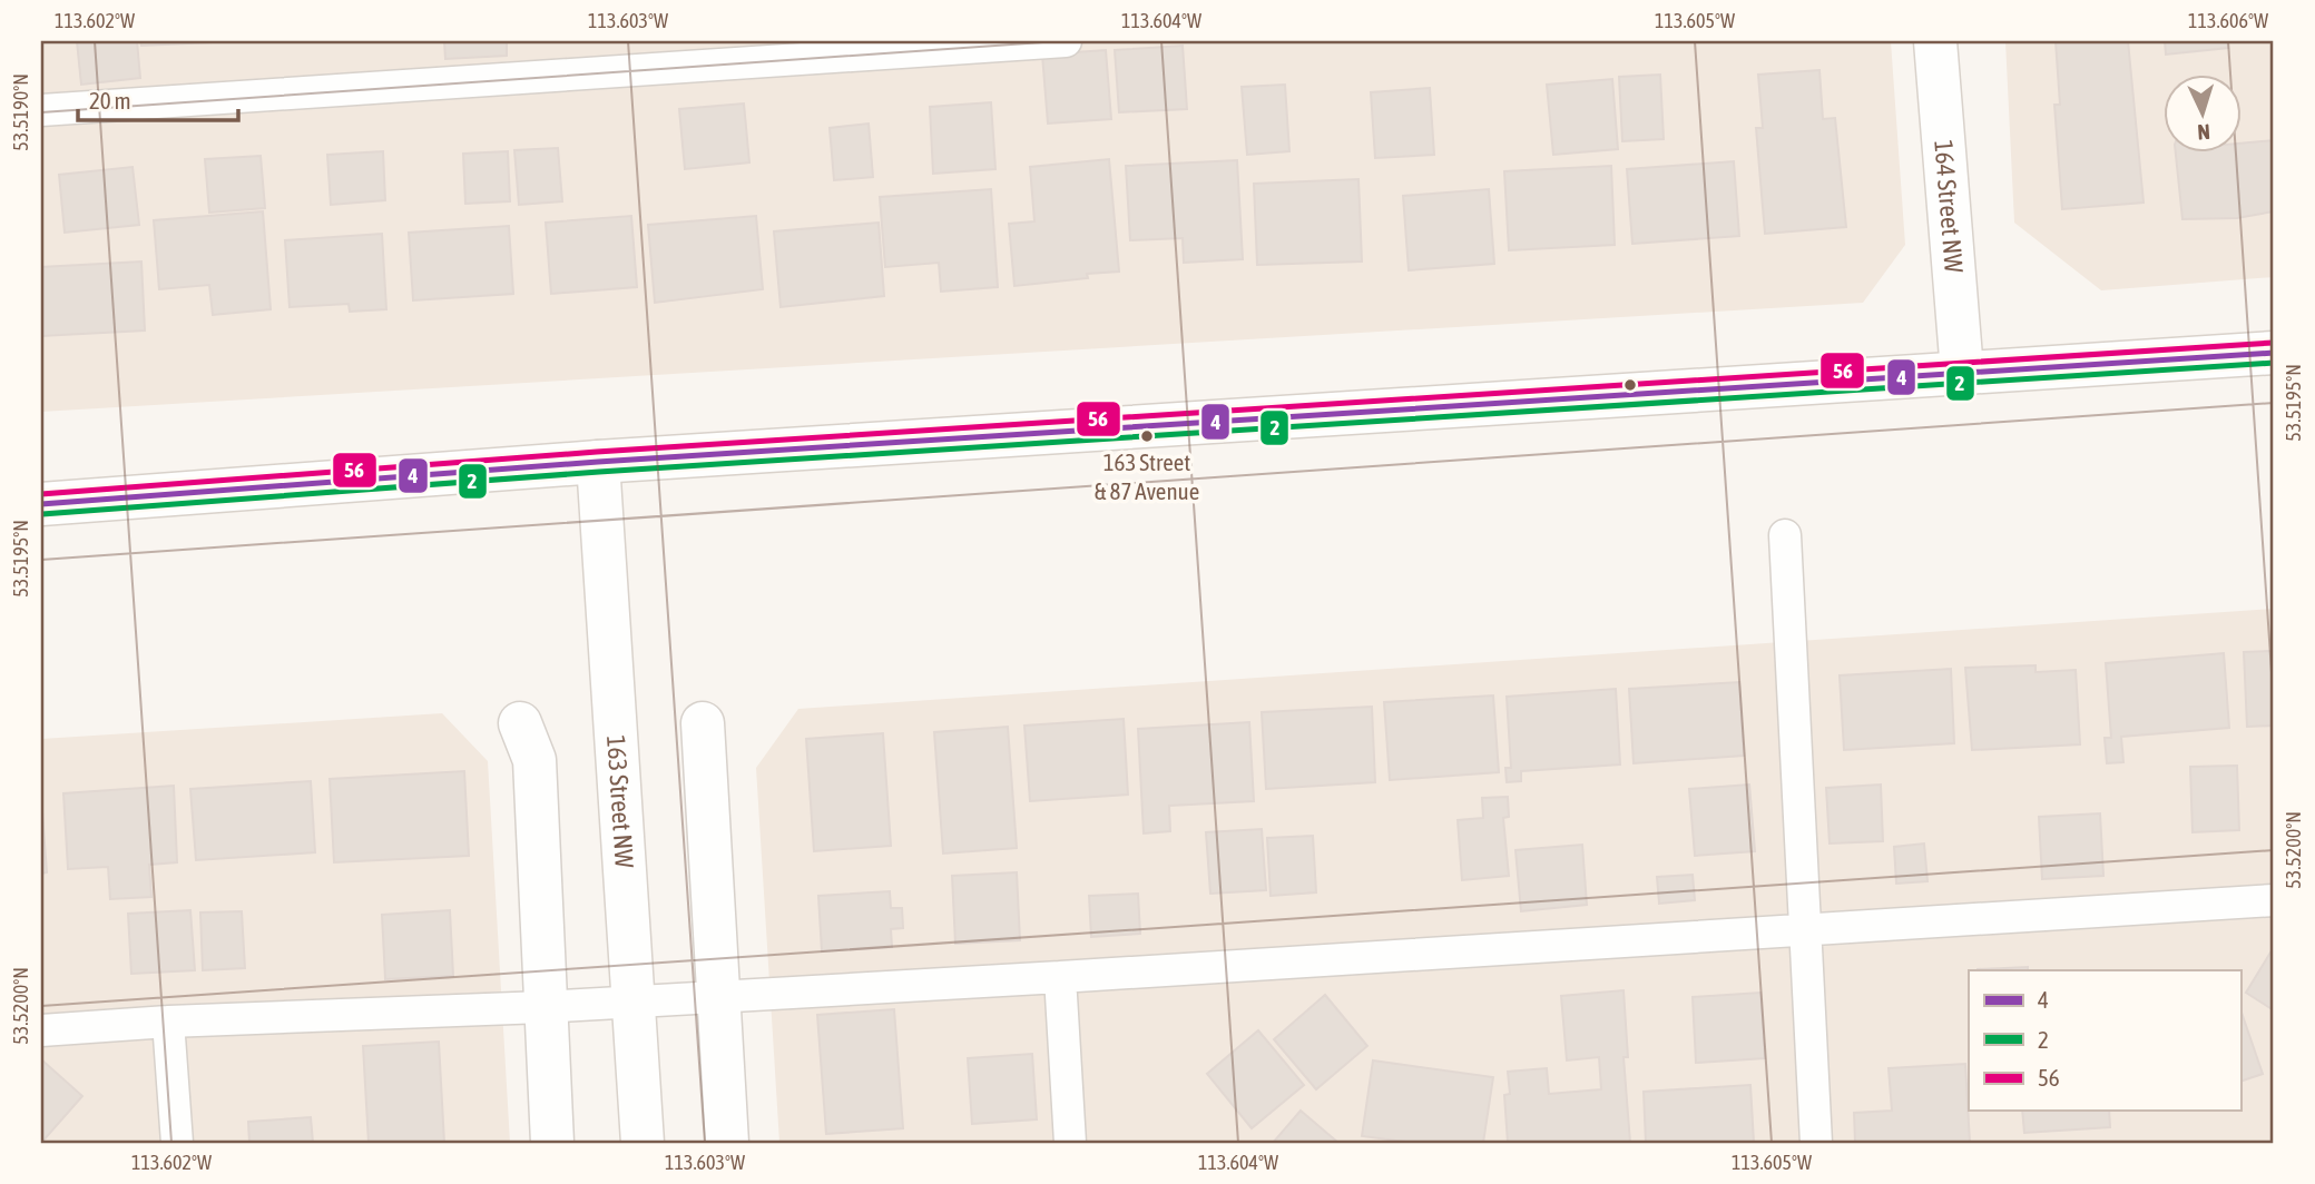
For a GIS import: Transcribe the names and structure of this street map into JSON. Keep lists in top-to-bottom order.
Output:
{
  "streets": {
    "main road": ["164 Street NW", "163 Street NW"]
  },
  "places": ["163 Street & 87 Avenue"],
  "lines": ["transit line 56", "transit line 4", "transit line 2"],
  "legend": ["4", "2", "56"],
  "scale_bar": "20 m",
  "north": "bottom",
  "coordinates": [
    "113.602°W",
    "113.603°W",
    "113.604°W",
    "113.605°W",
    "113.606°W",
    "53.5190°N",
    "53.5195°N",
    "53.5200°N"
  ]
}
